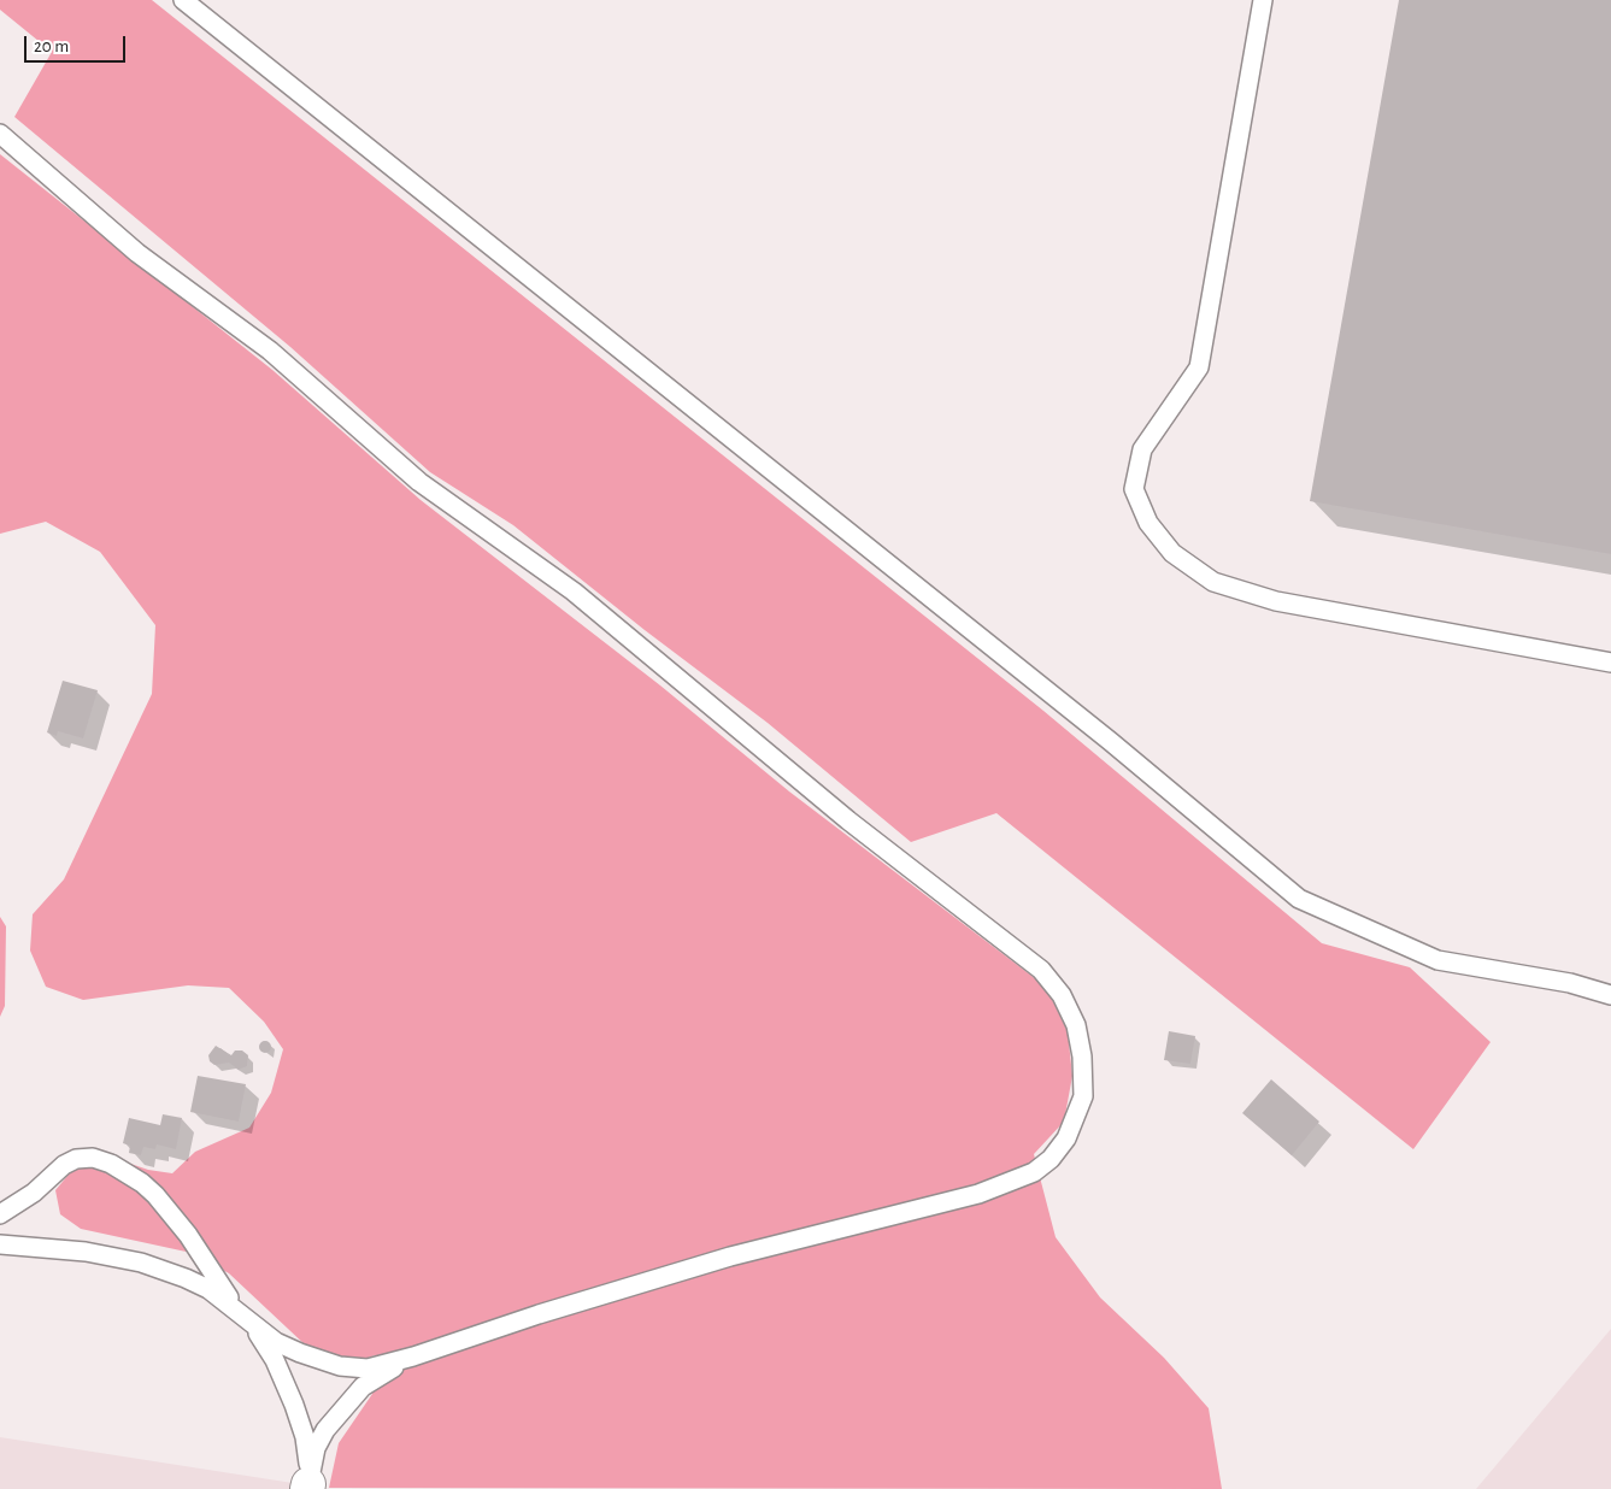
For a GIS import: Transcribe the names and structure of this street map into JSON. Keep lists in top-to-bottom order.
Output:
{
  "scale_bar": "20 m"
}
